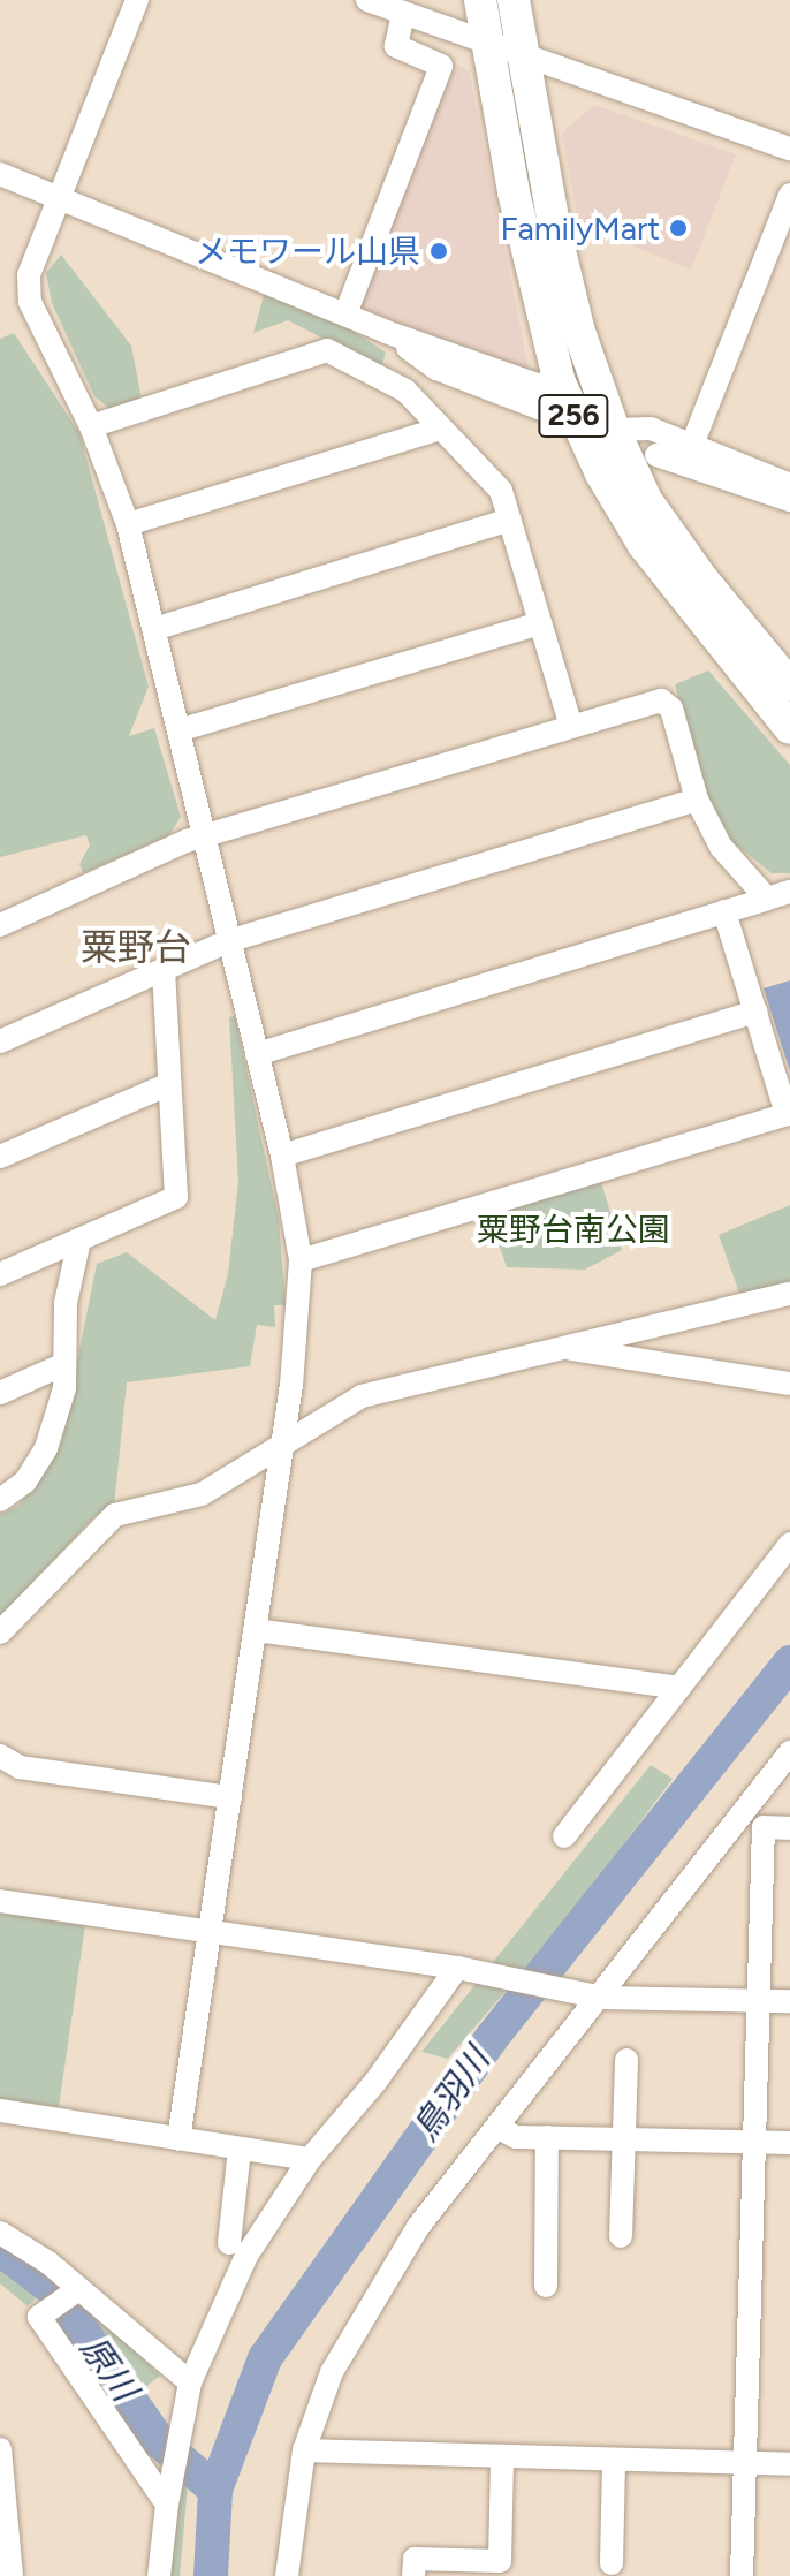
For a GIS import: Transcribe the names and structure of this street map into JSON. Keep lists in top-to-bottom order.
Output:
{
  "streets": {
    "highway": ["256"]
  },
  "districts": ["粟野台"],
  "water": ["鳥羽川", "原川"],
  "parks": ["粟野台南公園"],
  "places": ["FamilyMart", "メモワール山県"]
}
